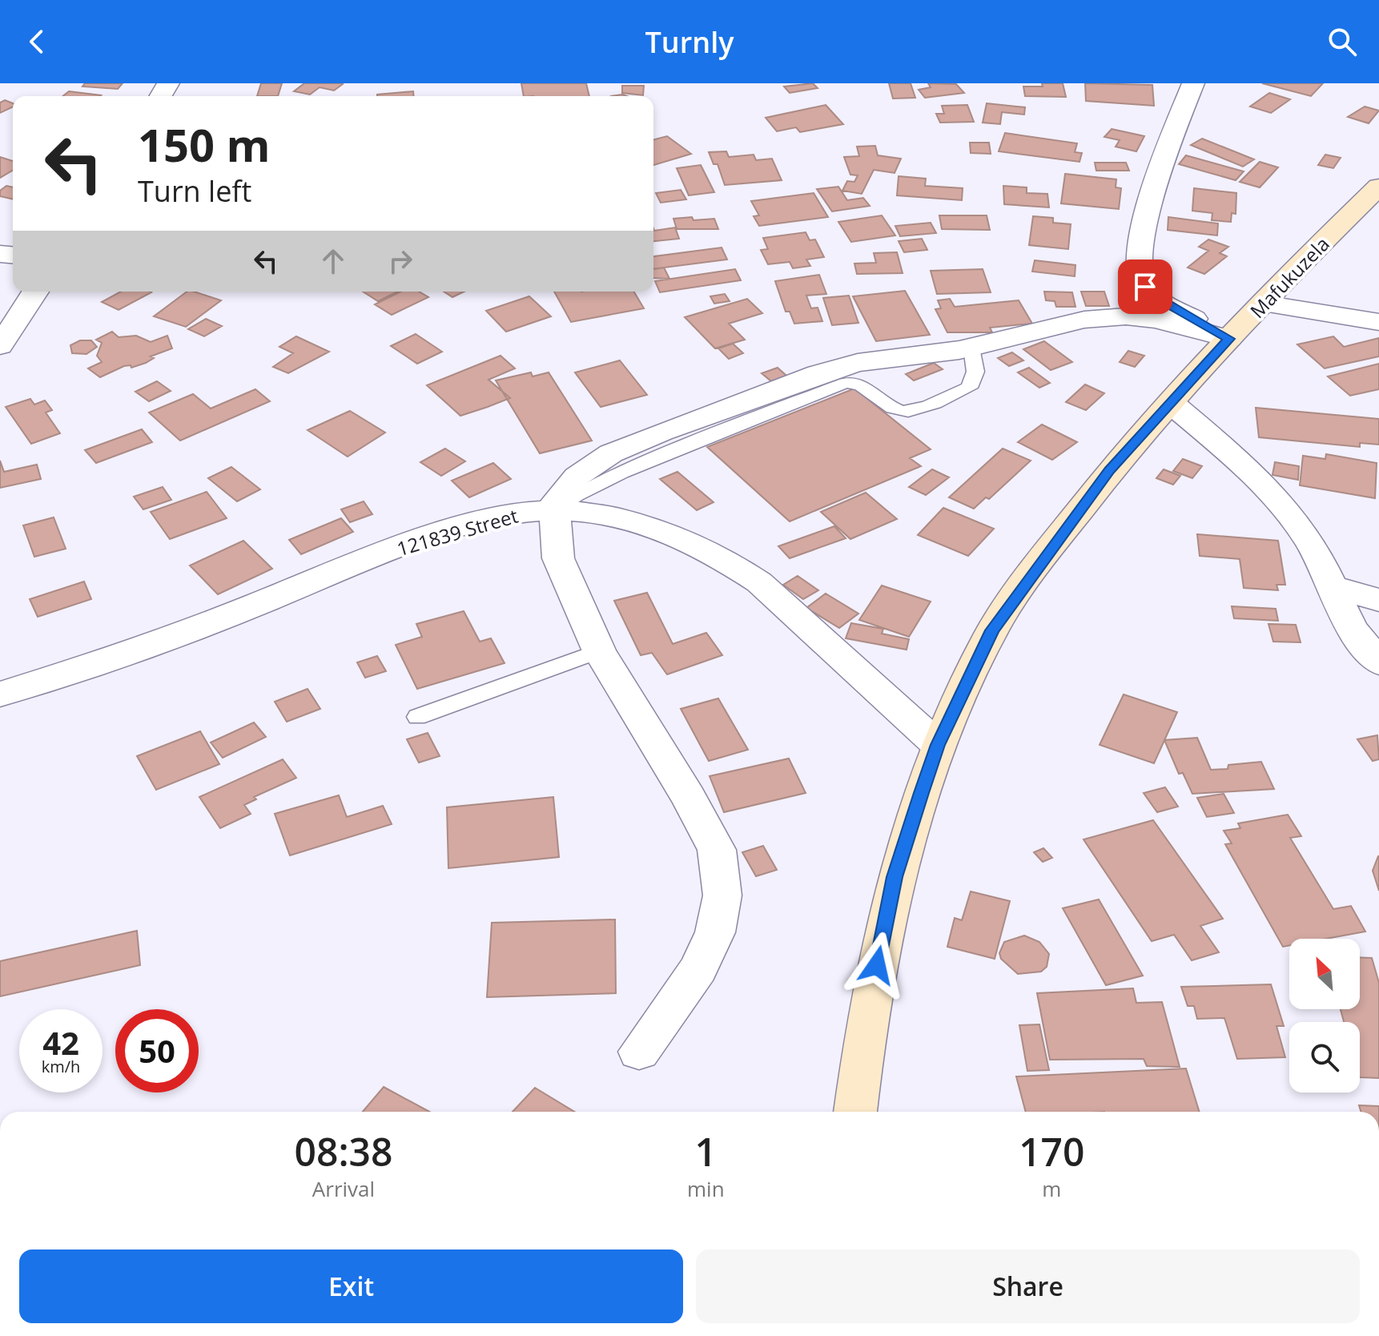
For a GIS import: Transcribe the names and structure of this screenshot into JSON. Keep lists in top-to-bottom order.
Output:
{
  "streets": {
    "main road": ["Mafukuzela"],
    "street": ["121839 Street"]
  },
  "crossings": [
    ["Mafukuzela", "121839 Street"]
  ],
  "north": "top left",
  "page": {
    "header": "Turnly",
    "turn": ["150 m", "Turn left"],
    "speed": "42 km/h",
    "limit": "50",
    "eta": [
      "08:38",
      "Arrival",
      "1",
      "min",
      "170",
      "m"
    ],
    "buttons": ["Exit", "Share"]
  }
}
